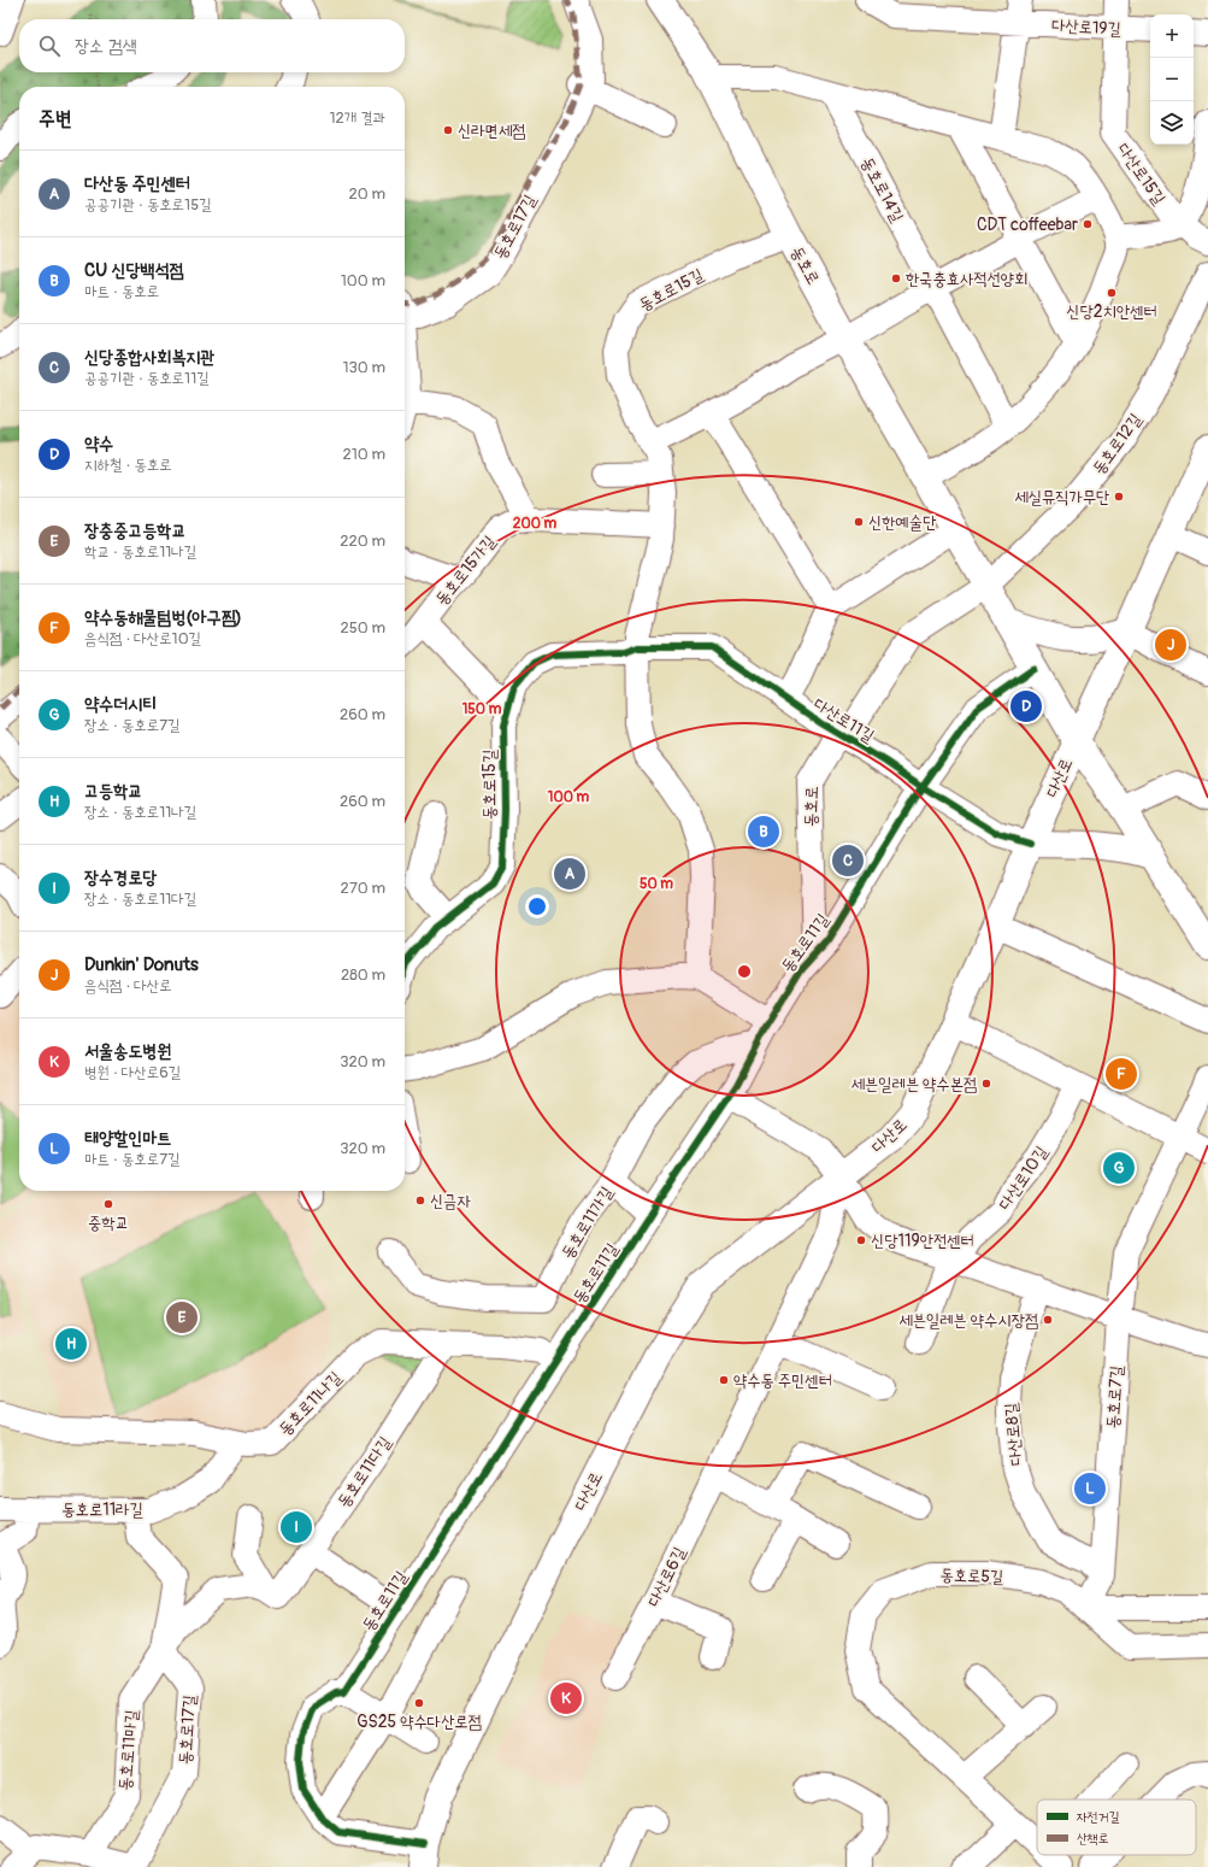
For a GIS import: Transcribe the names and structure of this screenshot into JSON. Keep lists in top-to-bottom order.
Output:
{
  "streets": {
    "main road": ["동호로", "다산로"],
    "street": [
      "다산로19길",
      "다산로15길",
      "동호로14길",
      "동호로17길",
      "동호로15길",
      "동호로12길",
      "동호로15가길",
      "다산로11길",
      "동호로11길",
      "다산로10길",
      "동호로11가길",
      "동호로7길",
      "동호로11나길",
      "다산로8길",
      "동호로11다길",
      "동호로11라길",
      "동호로5길",
      "다산로6길",
      "동호로11마길"
    ]
  },
  "crossings": [
    ["다산로19길", "다산로15길"],
    ["동호로17길", "동호로11마길"],
    ["동호로", "동호로15길"],
    ["동호로", "동호로12길"],
    ["동호로", "다산로11길"],
    ["동호로", "다산로"],
    ["동호로", "동호로11길"],
    ["동호로15길", "동호로15가길"],
    ["동호로15길", "다산로11길"],
    ["다산로11길", "다산로"],
    ["다산로11길", "동호로11길"],
    ["다산로", "다산로6길"],
    ["동호로11길", "동호로11가길"],
    ["동호로11길", "동호로11나길"],
    ["동호로11길", "동호로11다길"],
    ["동호로7길", "다산로8길"],
    ["동호로7길", "동호로5길"],
    ["동호로11나길", "동호로11다길"],
    ["동호로11나길", "동호로11라길"],
    ["동호로11다길", "동호로11마길"],
    ["동호로11라길", "동호로11마길"]
  ],
  "places": [
    "신라면세점",
    "CDT coffeebar",
    "한국충효사적선양회",
    "신당2치안센터",
    "세실뮤직가무단",
    "신한예술단",
    "세븐일레븐 약수본점",
    "신금자",
    "중학교",
    "신당119안전센터",
    "세븐일레븐 약수시장점",
    "약수동 주민센터",
    "GS25 약수다산로점"
  ],
  "legend": ["자전거길", "산책로"],
  "page": {
    "map_buttons": ["+", "−"],
    "search": "장소 검색",
    "heading": ["주변", "12개 결과"],
    "list": [
      {
        "mark": "A",
        "name": "다산동 주민센터",
        "note": "공공기관 · 동호로15길",
        "value": "20 m"
      },
      {
        "mark": "B",
        "name": "CU 신당백석점",
        "note": "마트 · 동호로",
        "value": "100 m"
      },
      {
        "mark": "C",
        "name": "신당종합사회복지관",
        "note": "공공기관 · 동호로11길",
        "value": "130 m"
      },
      {
        "mark": "D",
        "name": "약수",
        "note": "지하철 · 동호로",
        "value": "210 m"
      },
      {
        "mark": "E",
        "name": "장충중고등학교",
        "note": "학교 · 동호로11나길",
        "value": "220 m"
      },
      {
        "mark": "F",
        "name": "약수동해물텀벙(아구찜)",
        "note": "음식점 · 다산로10길",
        "value": "250 m"
      },
      {
        "mark": "G",
        "name": "약수더시티",
        "note": "장소 · 동호로7길",
        "value": "260 m"
      },
      {
        "mark": "H",
        "name": "고등학교",
        "note": "장소 · 동호로11나길",
        "value": "260 m"
      },
      {
        "mark": "I",
        "name": "장수경로당",
        "note": "장소 · 동호로11다길",
        "value": "270 m"
      },
      {
        "mark": "J",
        "name": "Dunkin' Donuts",
        "note": "음식점 · 다산로",
        "value": "280 m"
      },
      {
        "mark": "K",
        "name": "서울송도병원",
        "note": "병원 · 다산로6길",
        "value": "320 m"
      },
      {
        "mark": "L",
        "name": "태양할인마트",
        "note": "마트 · 동호로7길",
        "value": "320 m"
      }
    ],
    "pins": [
      "J",
      "D",
      "B",
      "C",
      "A",
      "F",
      "G",
      "E",
      "H",
      "L",
      "I",
      "K"
    ]
  },
  "rings": [
    "200 m",
    "150 m",
    "100 m",
    "50 m"
  ]
}
